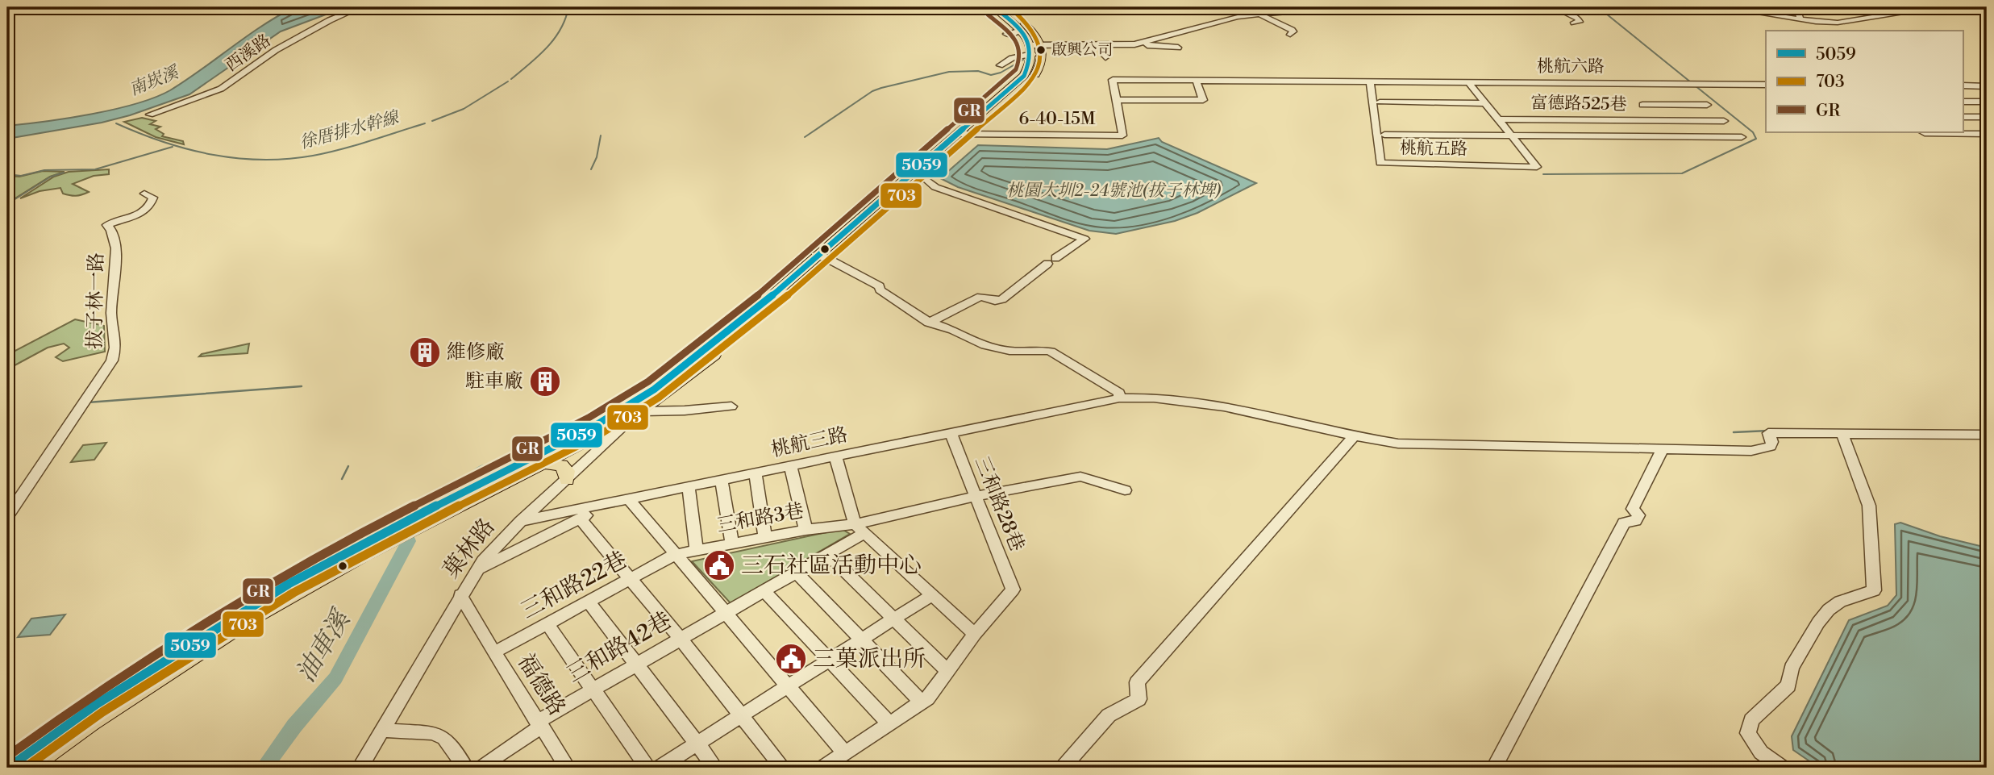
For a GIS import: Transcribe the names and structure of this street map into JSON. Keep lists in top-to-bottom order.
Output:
{
  "streets": {
    "street": [
      "西溪路",
      "桃航六路",
      "富德路525巷",
      "6-40-15M",
      "桃航五路",
      "拔子林一路",
      "桃航三路",
      "三和路28巷",
      "三和路3巷",
      "菓林路",
      "三和路22巷",
      "三和路42巷",
      "福德路"
    ]
  },
  "crossings": [
    ["桃航六路", "6-40-15M"],
    ["桃航三路", "三和路28巷"],
    ["桃航三路", "菓林路"],
    ["三和路3巷", "三和路22巷"],
    ["三和路3巷", "三和路42巷"],
    ["菓林路", "福德路"],
    ["三和路22巷", "福德路"],
    ["三和路42巷", "福德路"]
  ],
  "water": [
    "南崁溪",
    "徐厝排水幹線",
    "桃園大圳2-24號池(拔子林埤)",
    "油車溪"
  ],
  "places": {
    "other": ["啟興公司"],
    "building": ["維修廠", "駐車廠"],
    "public building": ["三石社區活動中心", "三菓派出所"]
  },
  "lines": ["transit line 5059", "transit line 703", "transit line GR"],
  "legend": ["5059", "703", "GR"]
}
